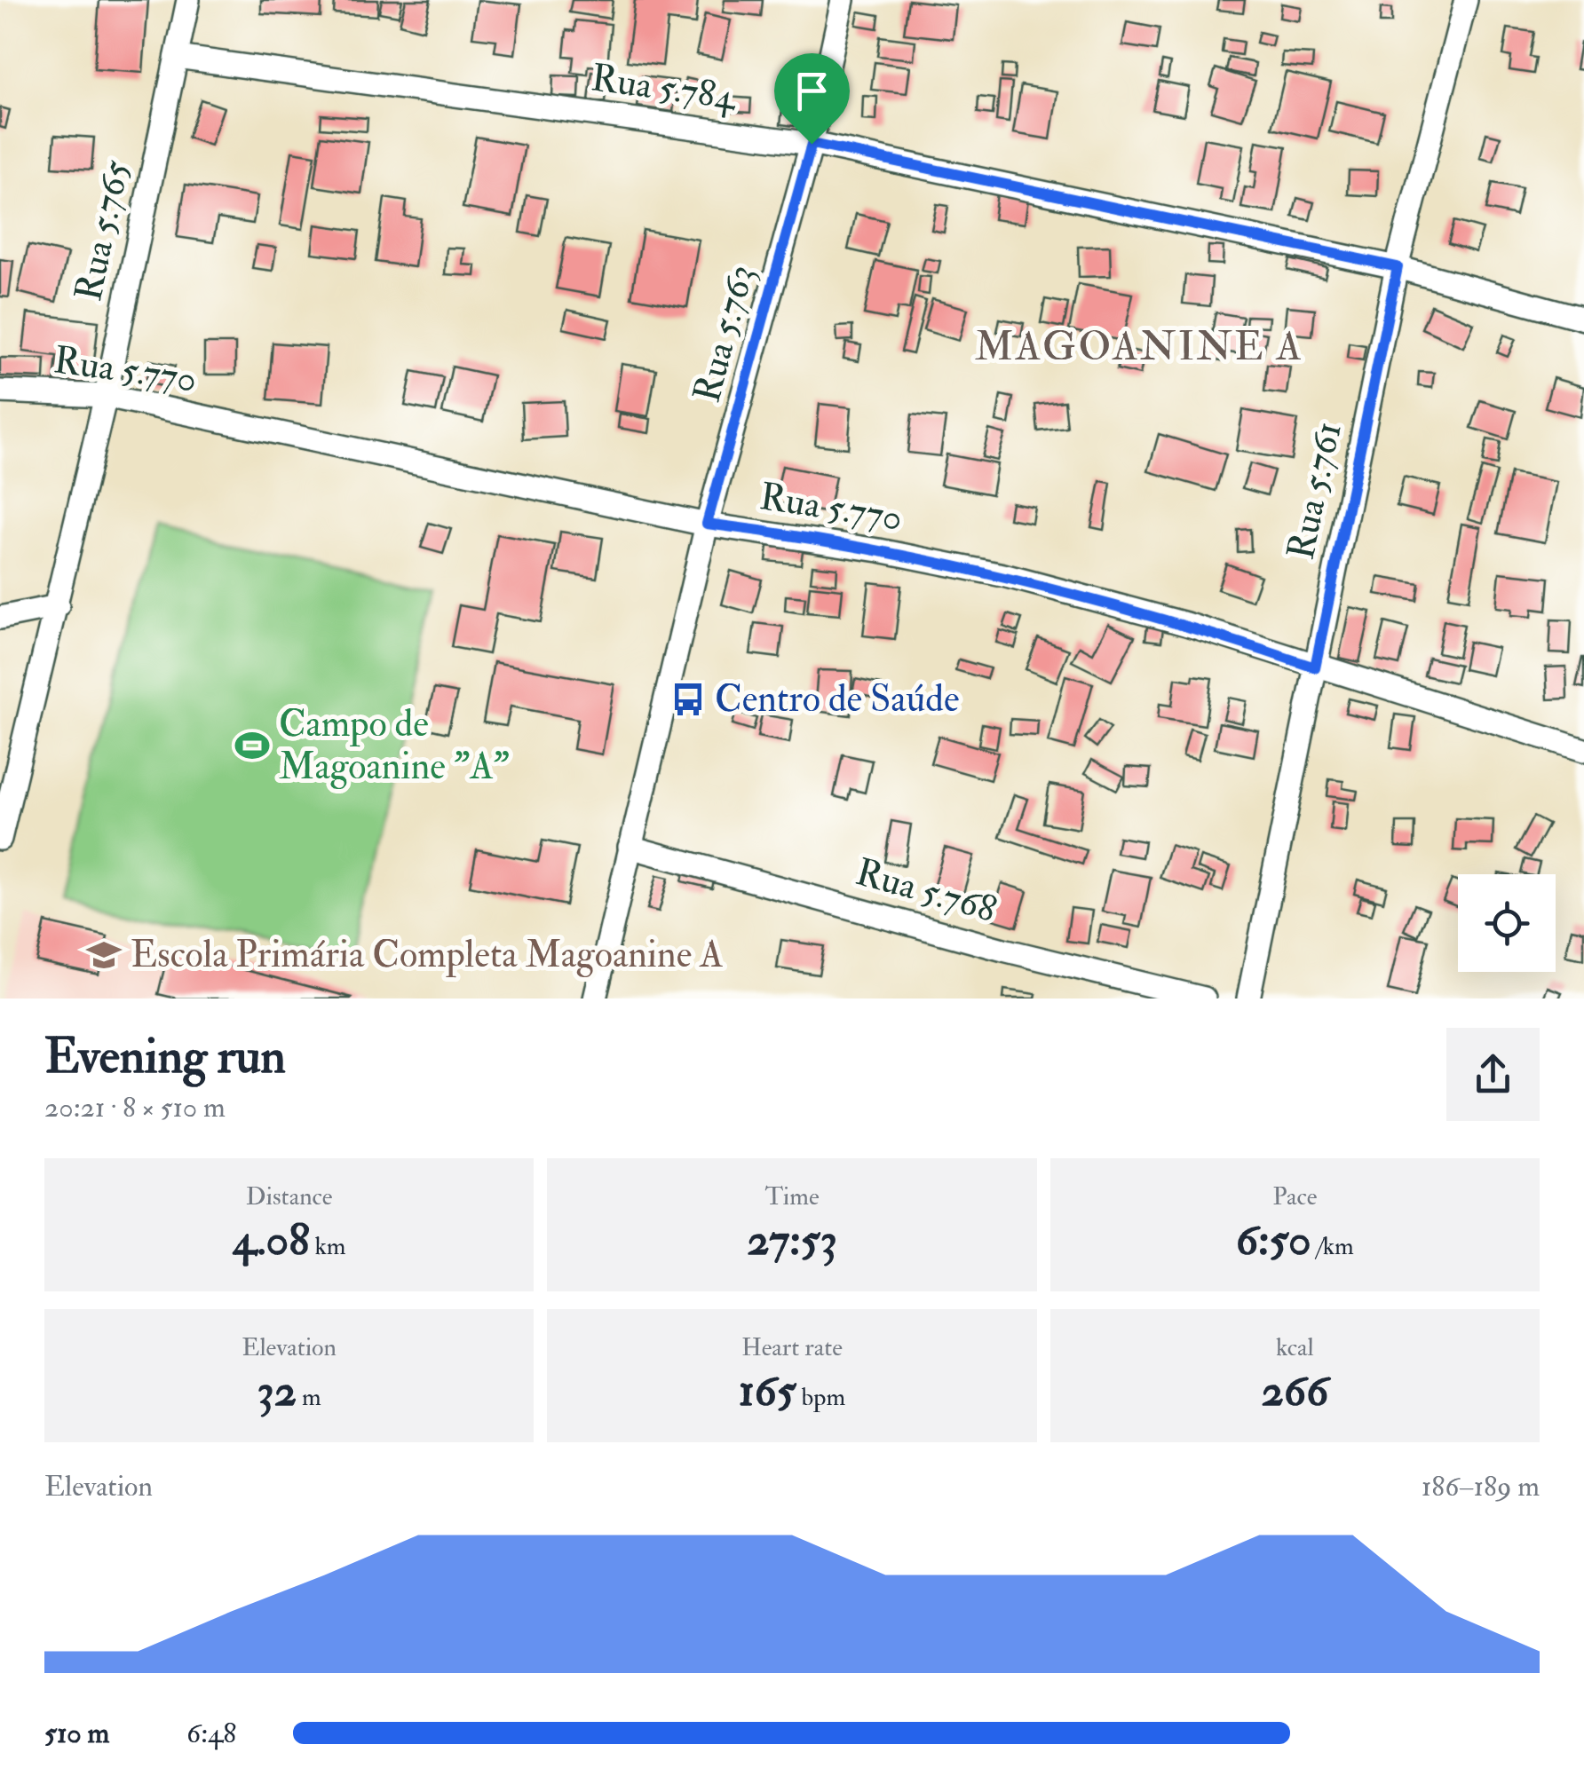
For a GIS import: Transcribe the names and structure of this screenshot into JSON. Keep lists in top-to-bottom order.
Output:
{
  "streets": {
    "street": [
      "Rua 5.784",
      "Rua 5.765",
      "Rua 5.763",
      "Rua 5.770",
      "Rua 5.761",
      "Rua 5.768"
    ]
  },
  "crossings": [
    ["Rua 5.784", "Rua 5.765"],
    ["Rua 5.784", "Rua 5.763"],
    ["Rua 5.784", "Rua 5.761"],
    ["Rua 5.765", "Rua 5.770"],
    ["Rua 5.763", "Rua 5.770"],
    ["Rua 5.763", "Rua 5.768"],
    ["Rua 5.770", "Rua 5.761"]
  ],
  "districts": ["MAGOANINE A"],
  "places": {
    "bus stop": ["Centro de Saúde"],
    "sports": ["Campo de Magoanine \"A\""],
    "school or university": ["Escola Primária Completa Magoanine A"]
  },
  "page": {
    "heading": ["Evening run", "20:21 · 8 × 510 m"],
    "stats": [
      ["Distance", "4.08 km"],
      ["Time", "27:53"],
      ["Pace", "6:50 /km"],
      ["Elevation", "32 m"],
      ["Heart rate", "165 bpm"],
      ["kcal", "266"]
    ],
    "chart": ["Elevation", "186–189 m"],
    "list": [
      {
        "name": "510 m",
        "note": "6:48"
      }
    ]
  }
}
